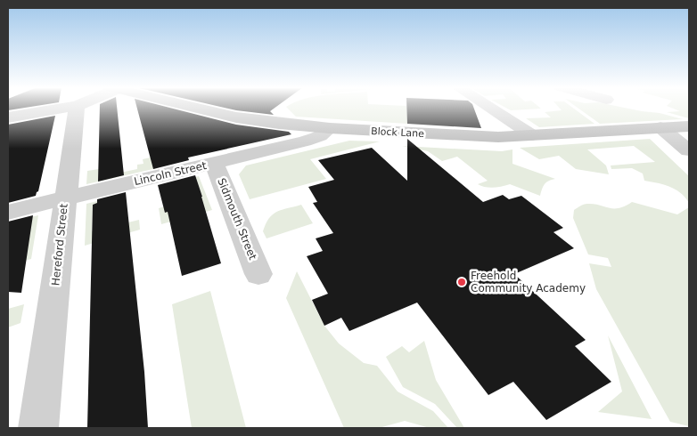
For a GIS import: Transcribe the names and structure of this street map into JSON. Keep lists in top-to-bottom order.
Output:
{
  "streets": {
    "main road": ["Block Lane"],
    "street": ["Lincoln Street", "Sidmouth Street", "Hereford Street"]
  },
  "crossings": [
    ["Block Lane", "Lincoln Street"],
    ["Lincoln Street", "Sidmouth Street"],
    ["Lincoln Street", "Hereford Street"]
  ],
  "places": ["Freehold Community Academy"]
}
